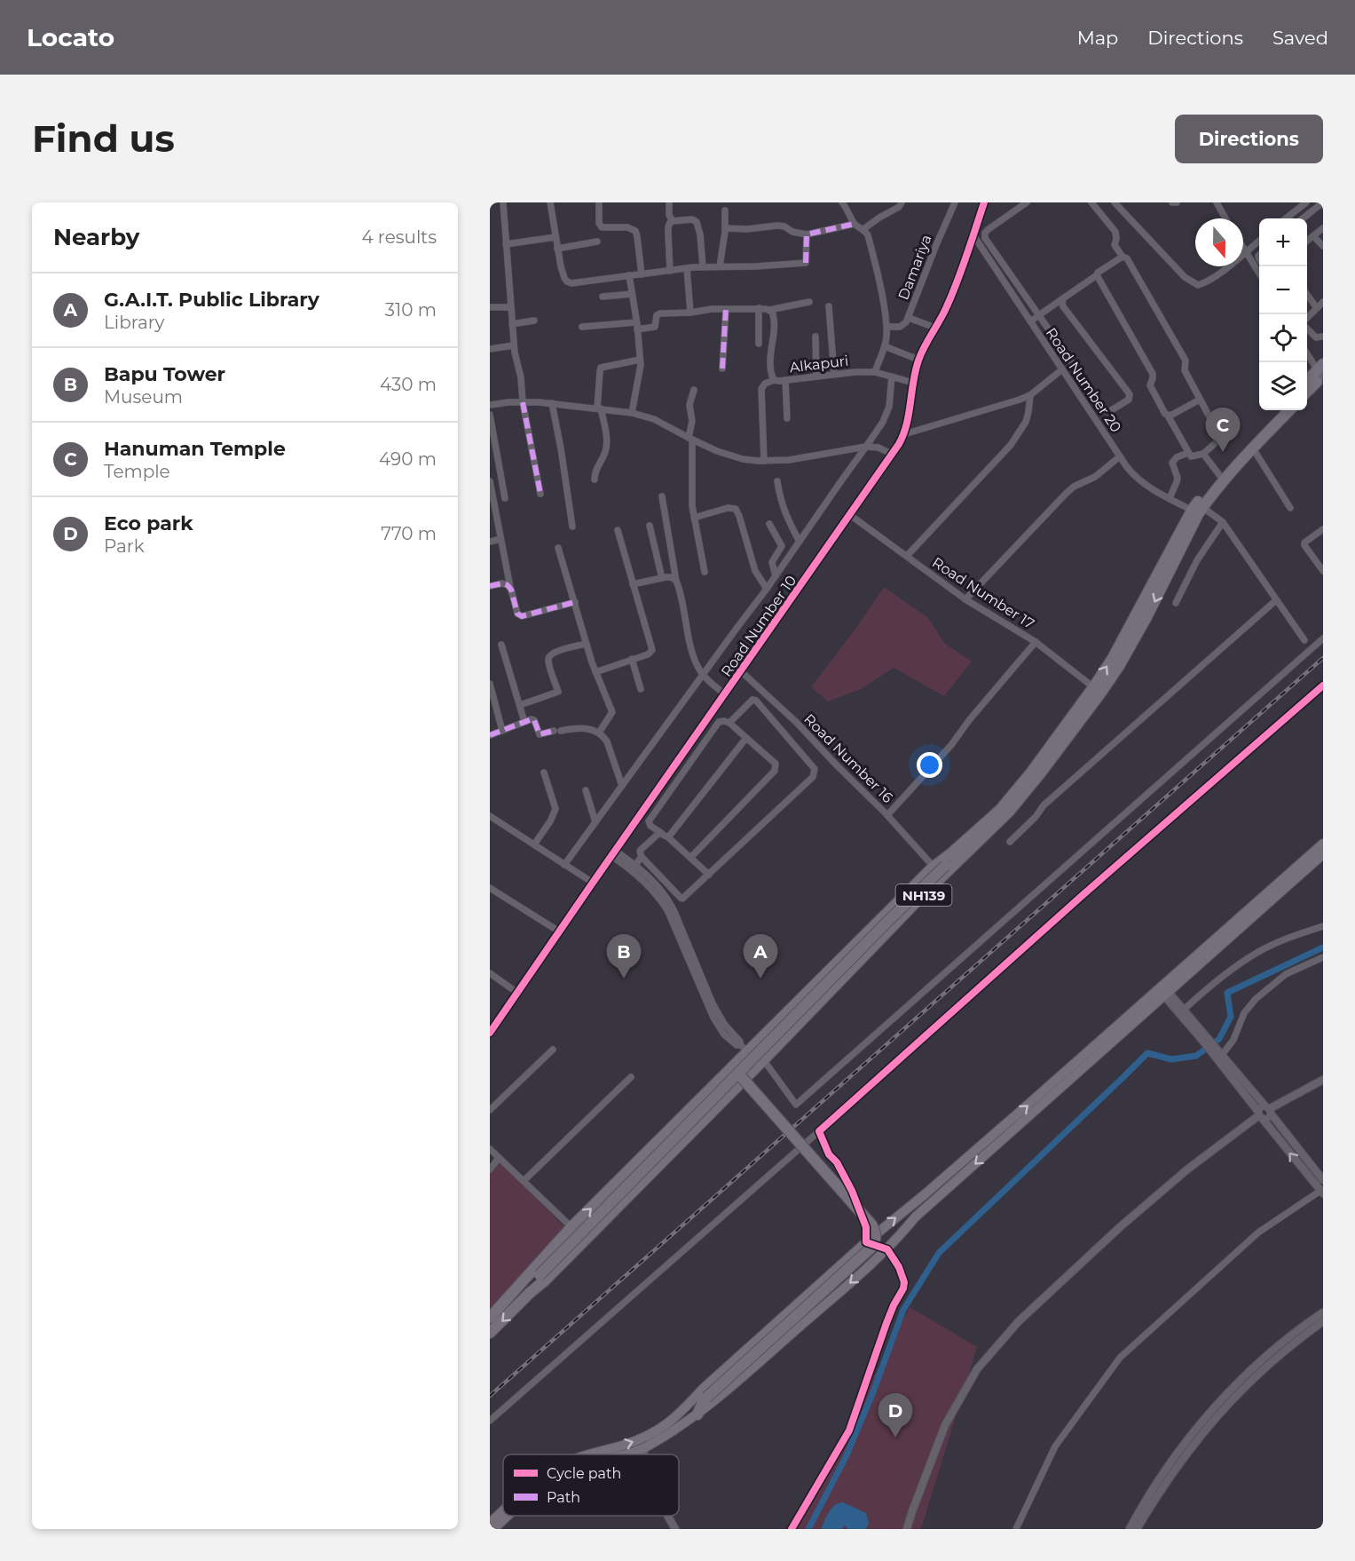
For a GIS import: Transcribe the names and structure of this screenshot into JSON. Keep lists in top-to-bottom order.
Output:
{
  "streets": {
    "highway": ["NH139"],
    "street": [
      "Damariya",
      "Alkapuri",
      "Road Number 20",
      "Road Number 17",
      "Road Number 10",
      "Road Number 16"
    ]
  },
  "crossings": [
    ["Alkapuri", "Road Number 10"],
    ["Road Number 20", "Road Number 10"],
    ["Road Number 20", "NH139"],
    ["Road Number 17", "Road Number 10"],
    ["Road Number 17", "NH139"],
    ["Road Number 10", "Road Number 16"],
    ["Road Number 16", "NH139"]
  ],
  "legend": ["Cycle path", "Path"],
  "north": "bottom",
  "page": {
    "header": "Locato",
    "nav": ["Map", "Directions", "Saved"],
    "buttons": "Directions",
    "title": "Find us",
    "heading": ["Nearby", "4 results"],
    "map_buttons": ["+", "−"],
    "list": [
      {
        "mark": "A",
        "name": "G.A.I.T. Public Library",
        "note": "Library",
        "value": "310 m"
      },
      {
        "mark": "B",
        "name": "Bapu Tower",
        "note": "Museum",
        "value": "430 m"
      },
      {
        "mark": "C",
        "name": "Hanuman Temple",
        "note": "Temple",
        "value": "490 m"
      },
      {
        "mark": "D",
        "name": "Eco park",
        "note": "Park",
        "value": "770 m"
      }
    ],
    "pins": [
      "C",
      "A",
      "B",
      "D"
    ]
  }
}
